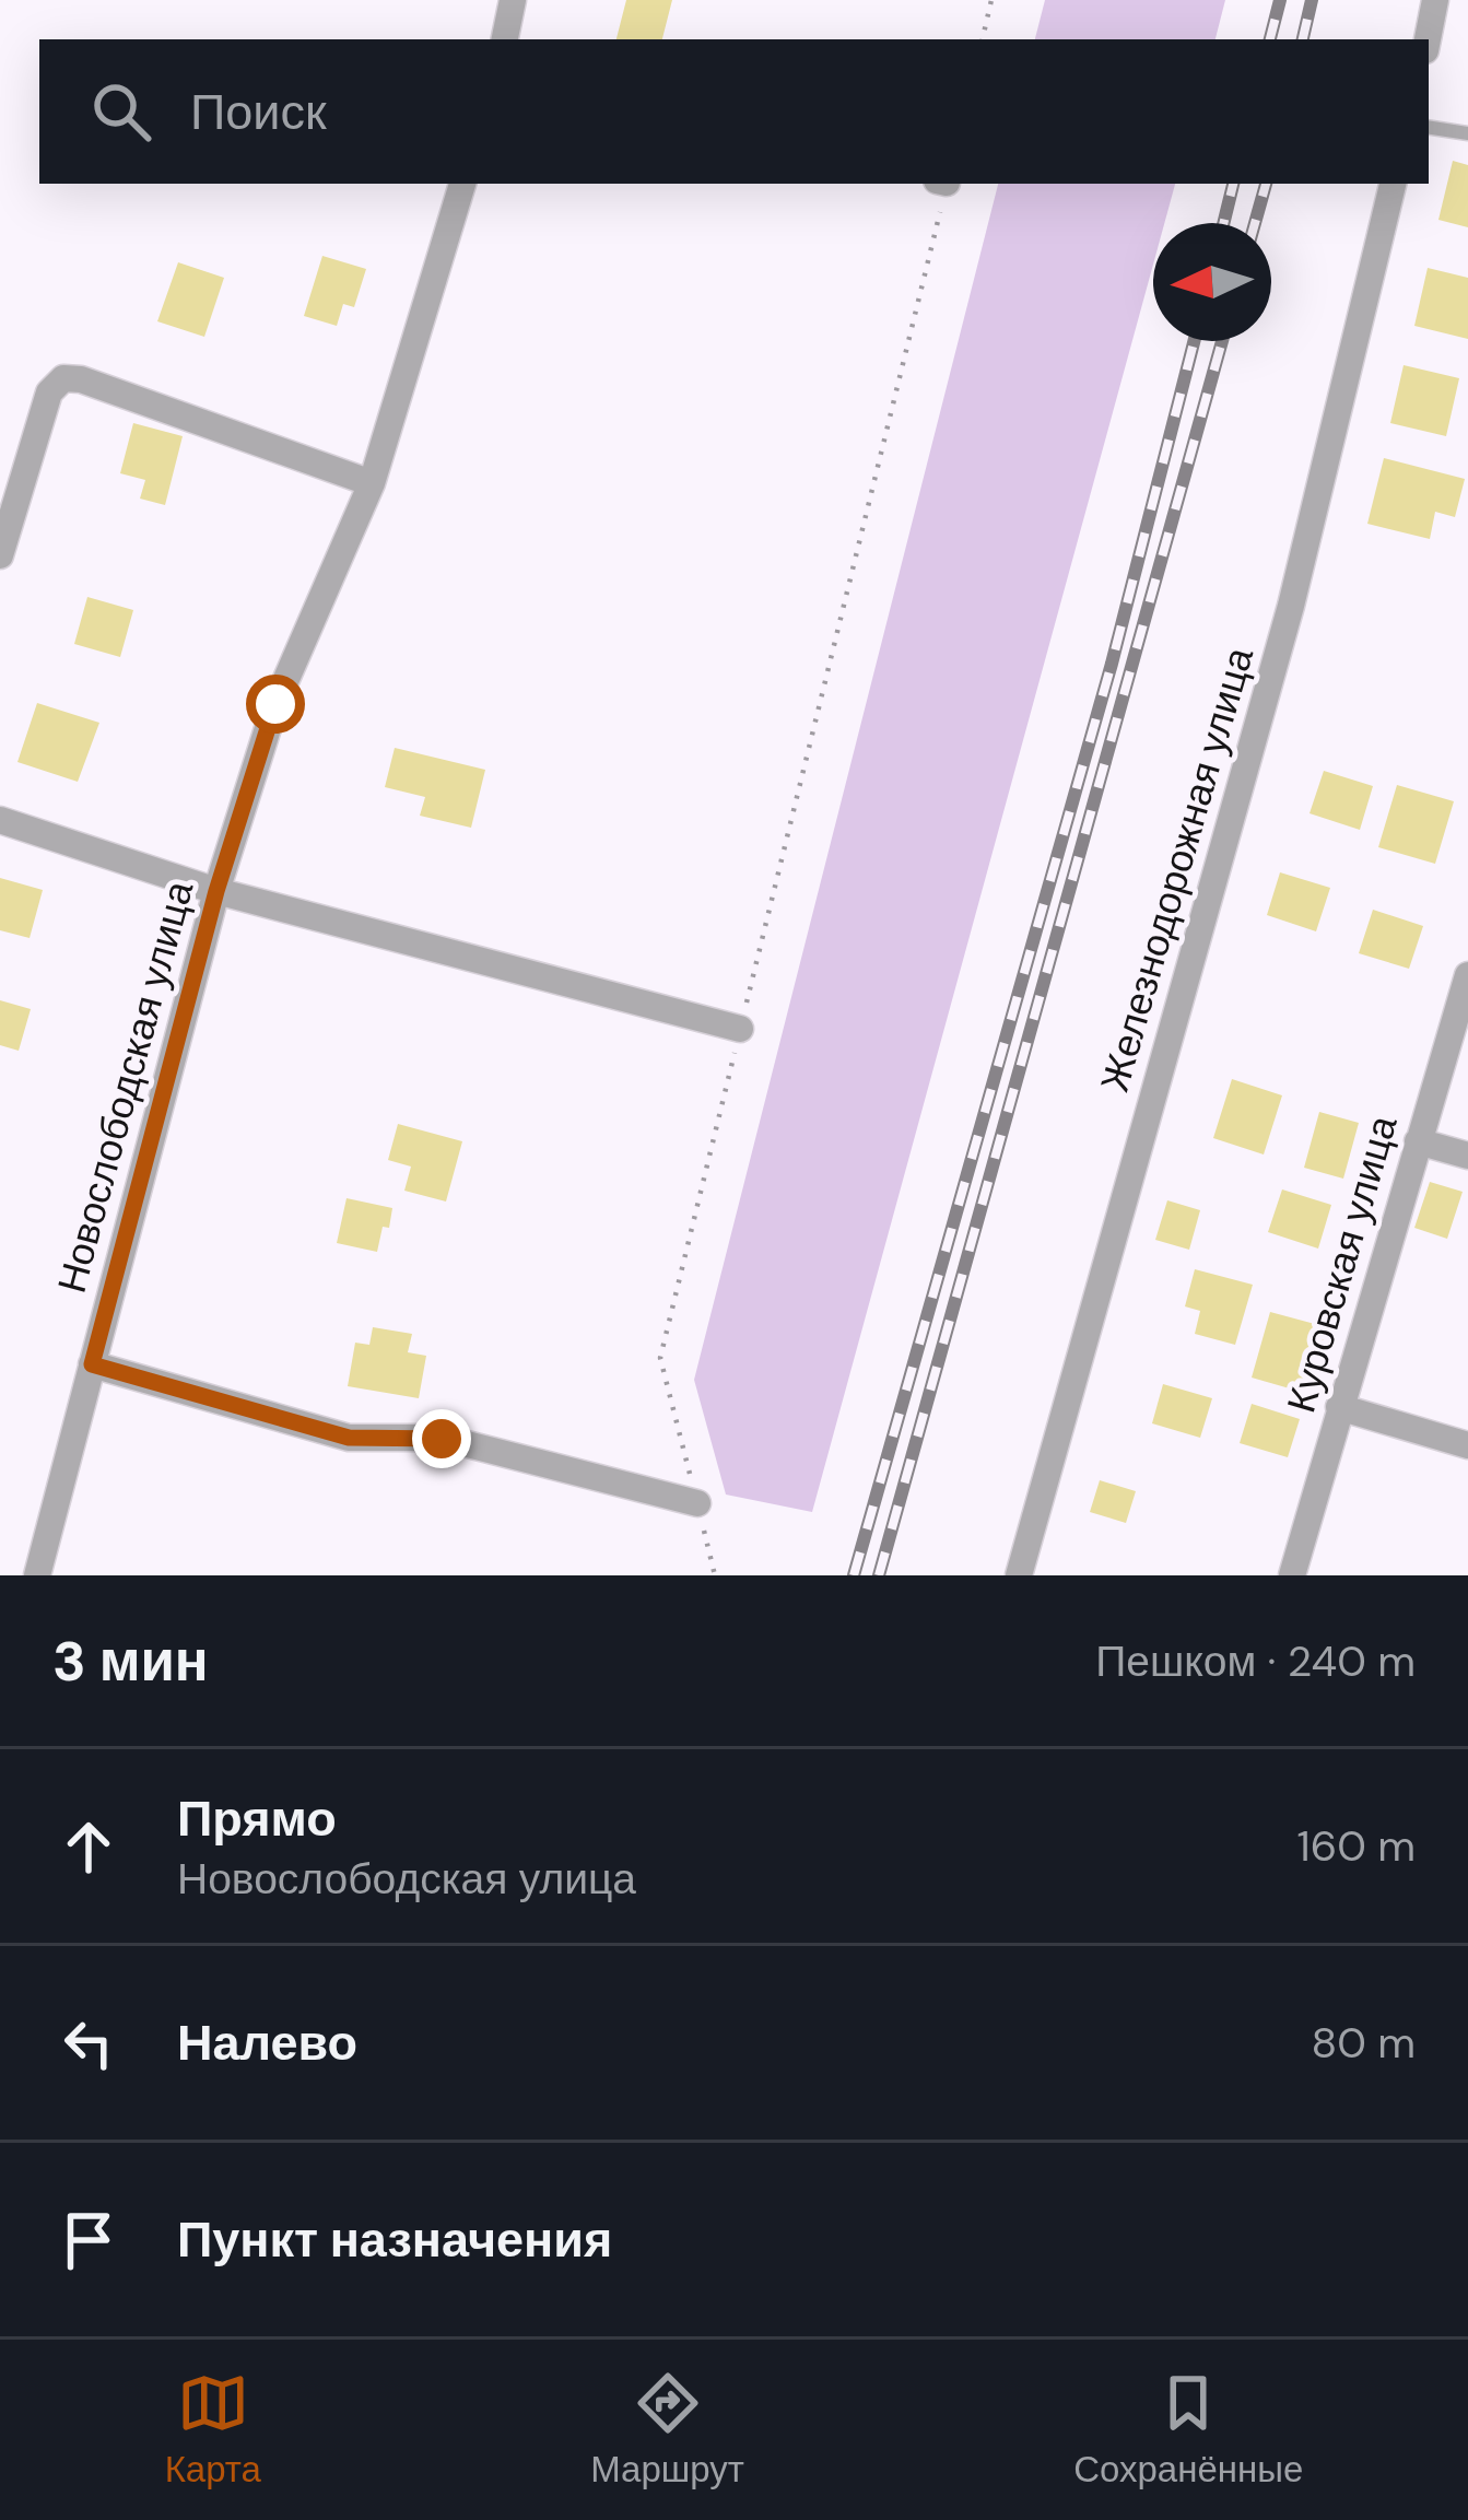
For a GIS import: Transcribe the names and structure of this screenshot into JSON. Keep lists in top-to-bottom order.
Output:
{
  "streets": {
    "street": ["Железнодорожная улица", "Новослободская улица", "Куровская улица"]
  },
  "north": "left",
  "page": {
    "search": "Поиск",
    "heading": ["3 мин", "Пешком · 240 m"],
    "list": [
      ["Прямо", "Новослободская улица", "160 m"],
      ["Налево", "80 m"],
      "Пункт назначения"
    ],
    "nav": ["Карта", "Маршрут", "Сохранённые"]
  }
}
